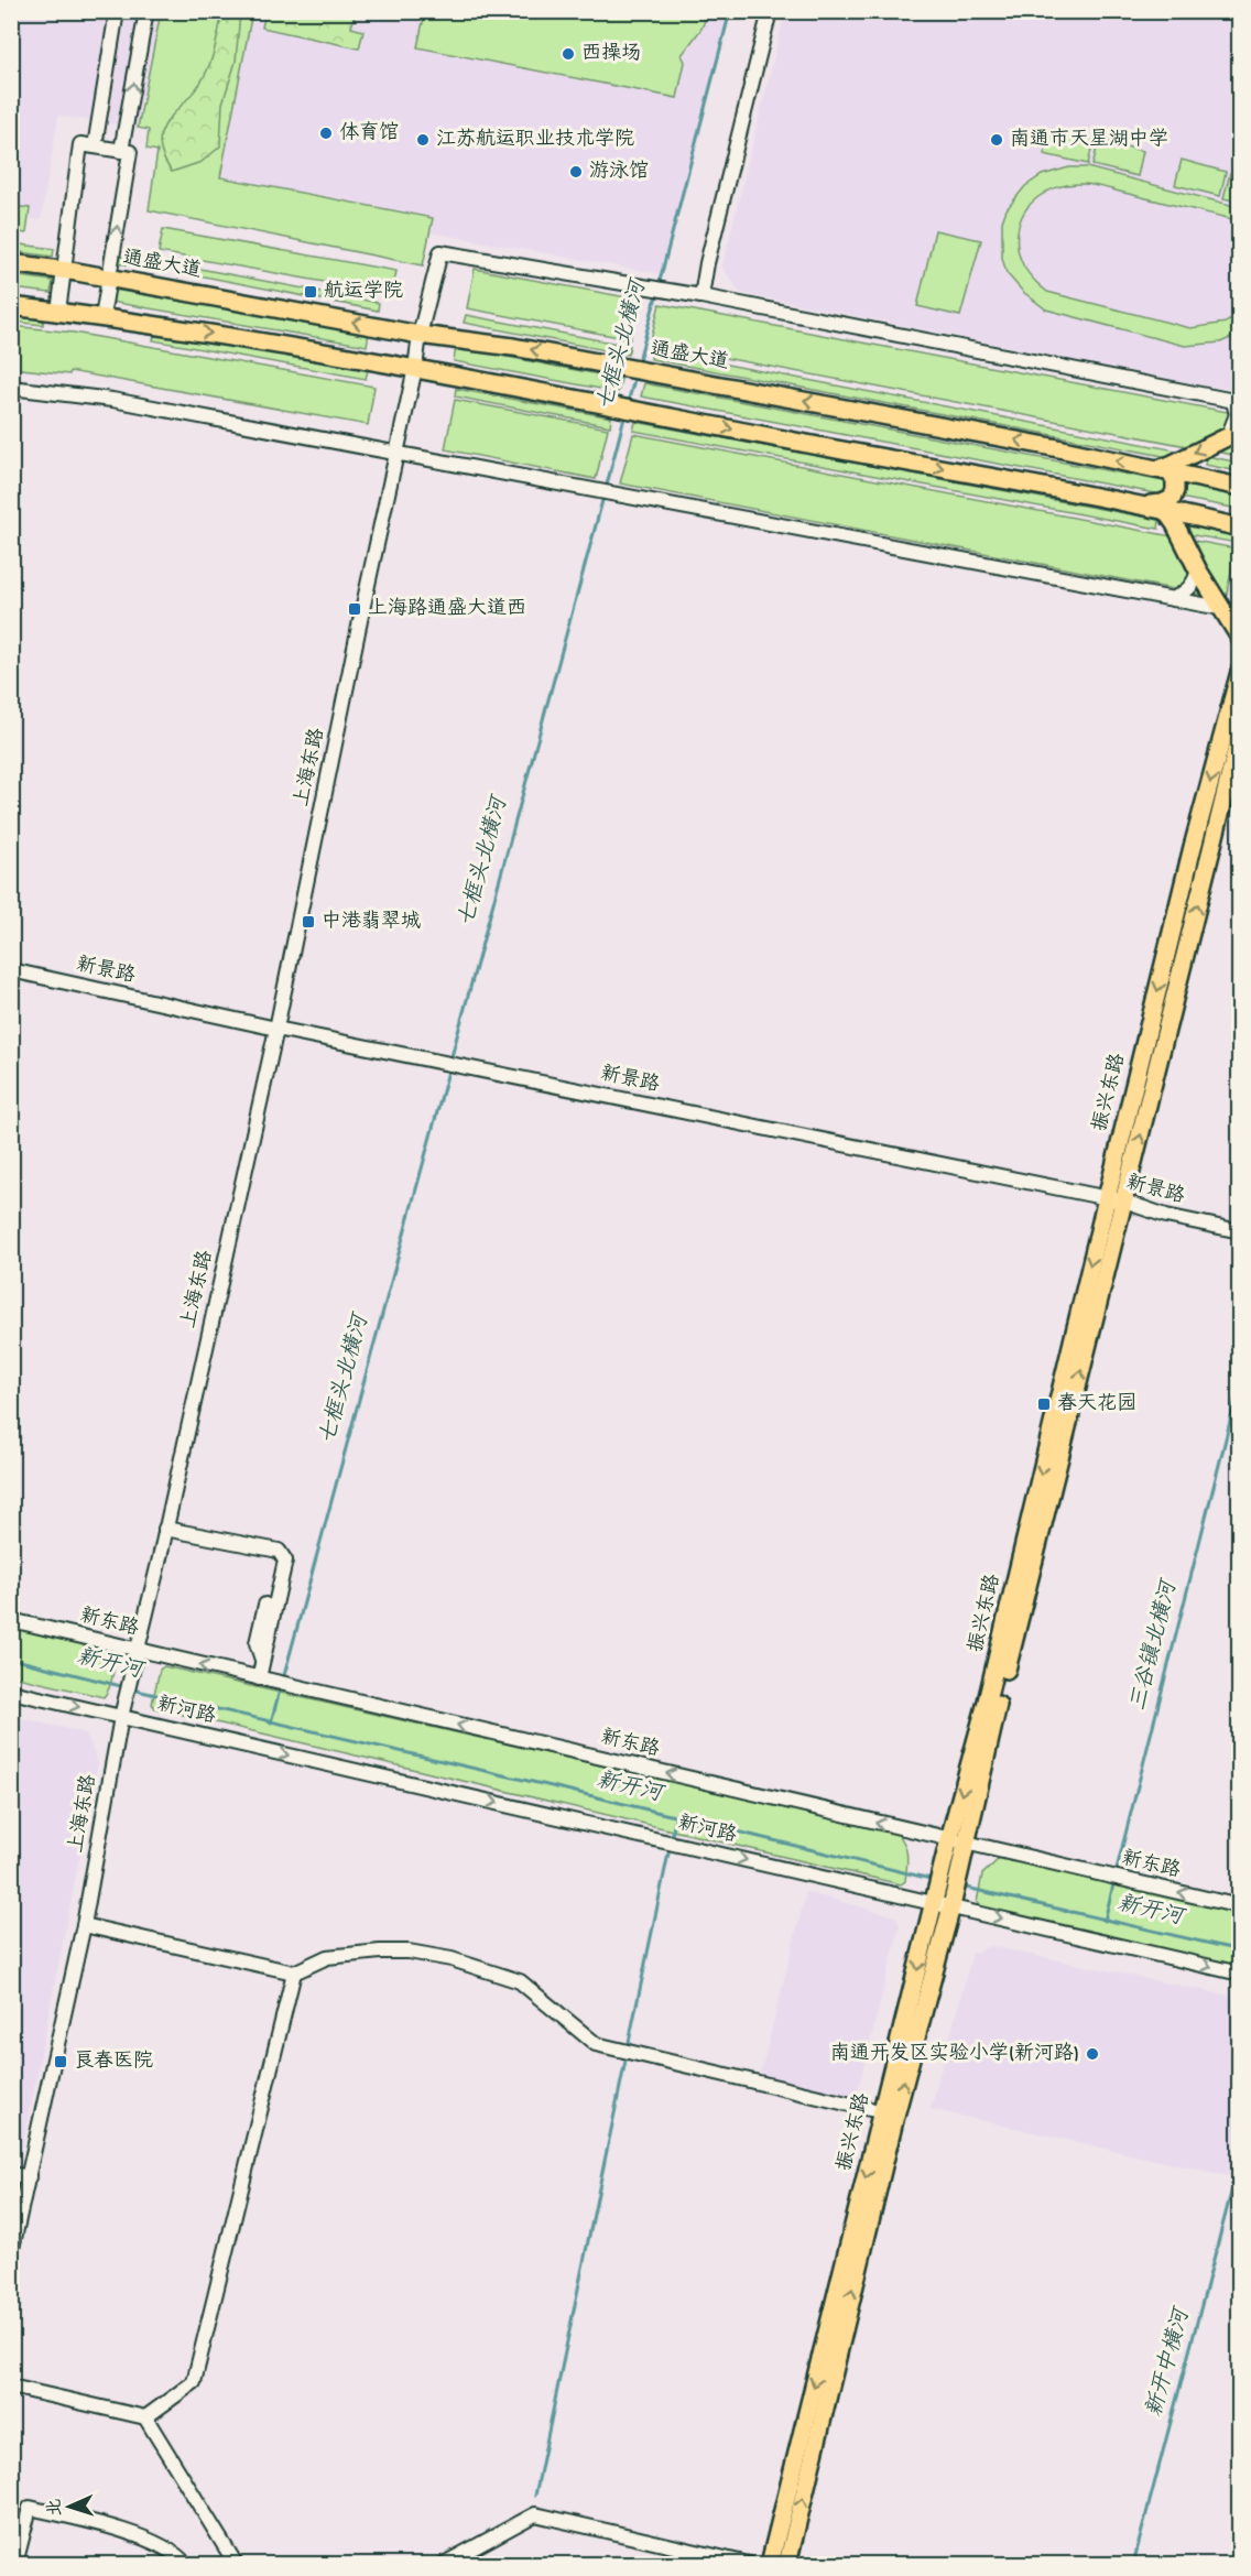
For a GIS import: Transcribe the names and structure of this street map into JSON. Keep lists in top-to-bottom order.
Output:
{
  "streets": {
    "main road": ["通盛大道", "振兴东路"],
    "street": [
      "上海东路",
      "新景路",
      "新东路",
      "新河路"
    ]
  },
  "crossings": [
    ["通盛大道", "上海东路"],
    ["上海东路", "新景路"],
    ["上海东路", "新东路"],
    ["上海东路", "新河路"],
    ["新景路", "振兴东路"],
    ["振兴东路", "新东路"],
    ["振兴东路", "新河路"]
  ],
  "one_way": ["新东路", "新河路"],
  "water": [
    "七框头北横河",
    "三谷镇北横河",
    "新开河",
    "新开中横河"
  ],
  "places": {
    "other": [
      "西操场",
      "体育馆",
      "江苏航运职业技术学院",
      "南通市天星湖中学",
      "游泳馆",
      "南通开发区实验小学(新河路)"
    ],
    "transit": [
      "航运学院",
      "上海路通盛大道西",
      "中港翡翠城",
      "春天花园",
      "良春医院"
    ]
  },
  "north": "left"
}
